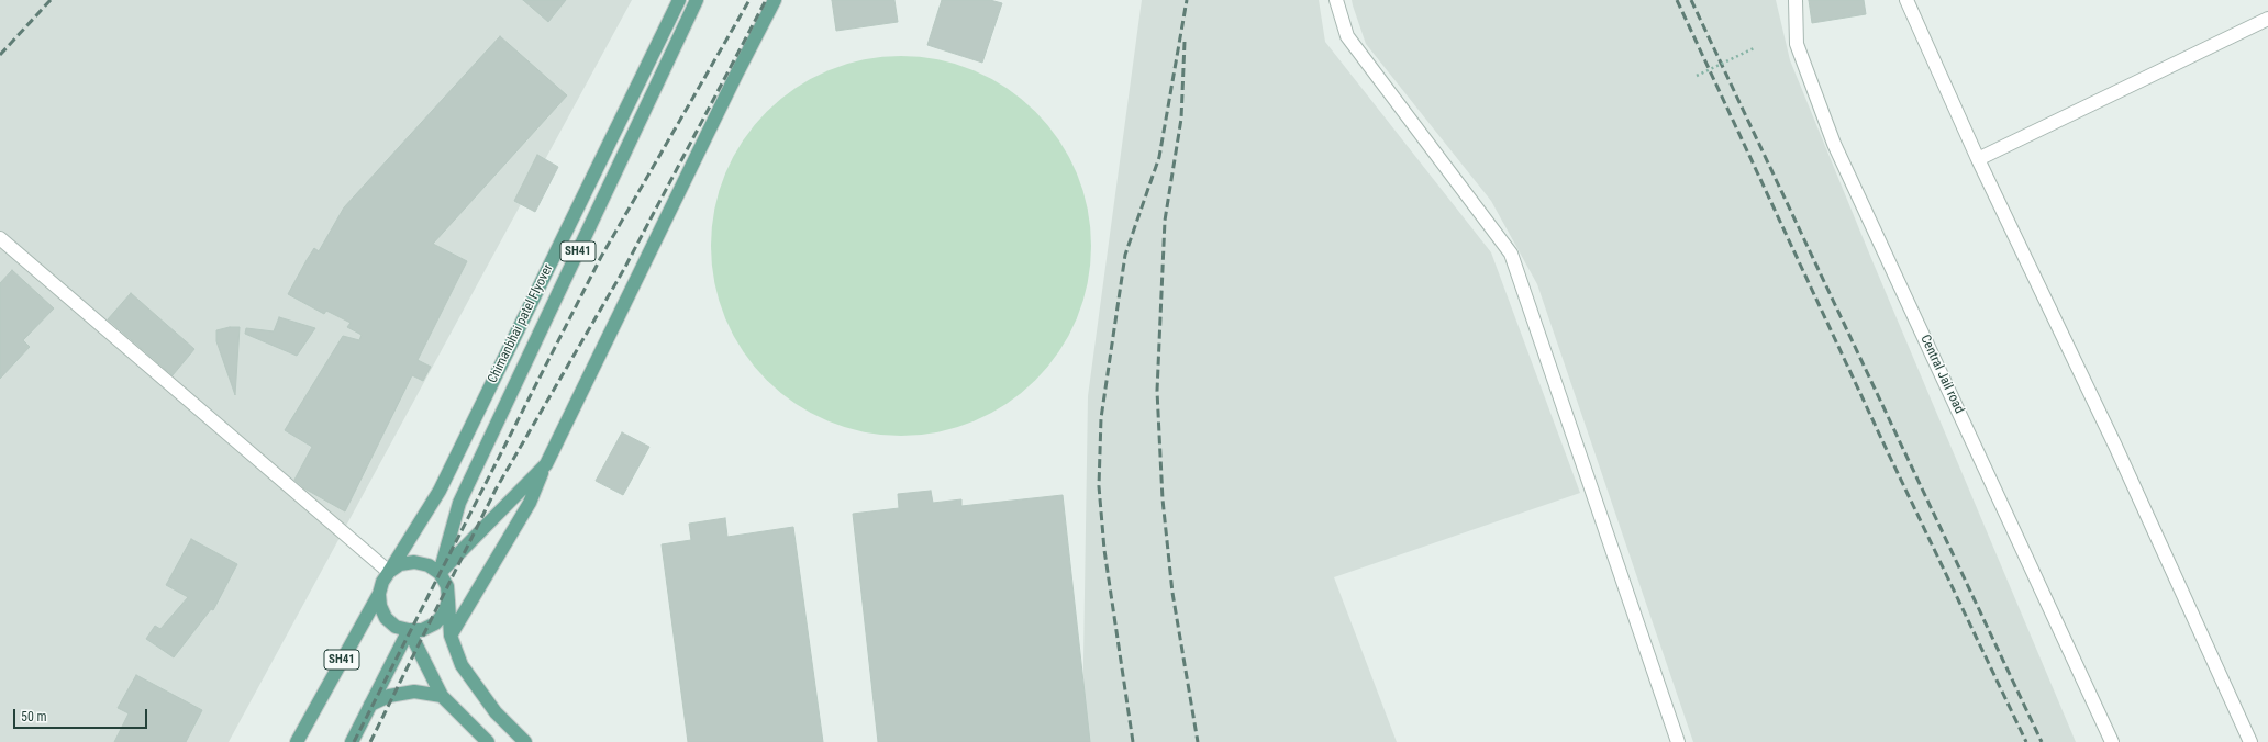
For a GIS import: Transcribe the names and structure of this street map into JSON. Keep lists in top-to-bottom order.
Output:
{
  "streets": {
    "main road": ["SH41", "Chimanbhai patel Flyover"],
    "street": ["Central Jail road"]
  },
  "crossings": [
    ["SH41", "Chimanbhai patel Flyover"]
  ],
  "scale_bar": "50 m"
}
